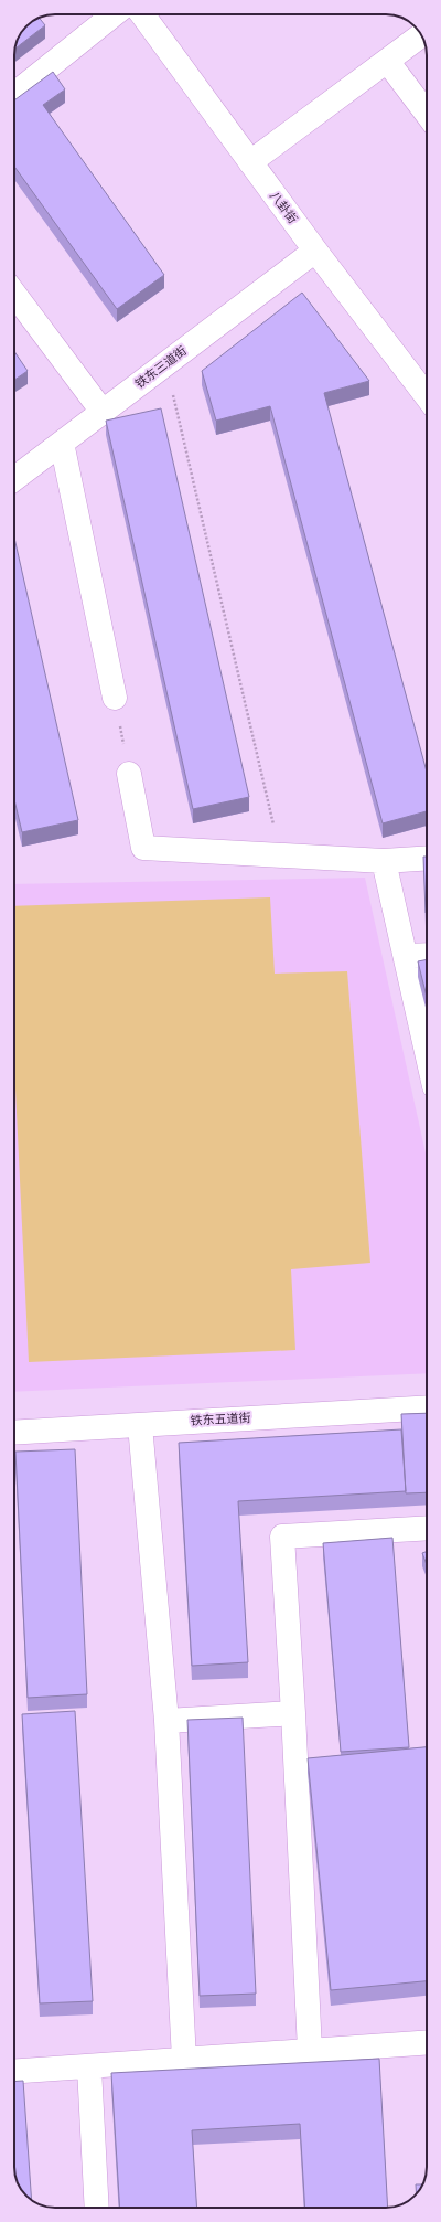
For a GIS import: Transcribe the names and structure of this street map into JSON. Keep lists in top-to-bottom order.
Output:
{
  "streets": {
    "street": ["八卦街", "铁东三道街", "铁东五道街"]
  },
  "crossings": [
    ["八卦街", "铁东三道街"]
  ]
}
